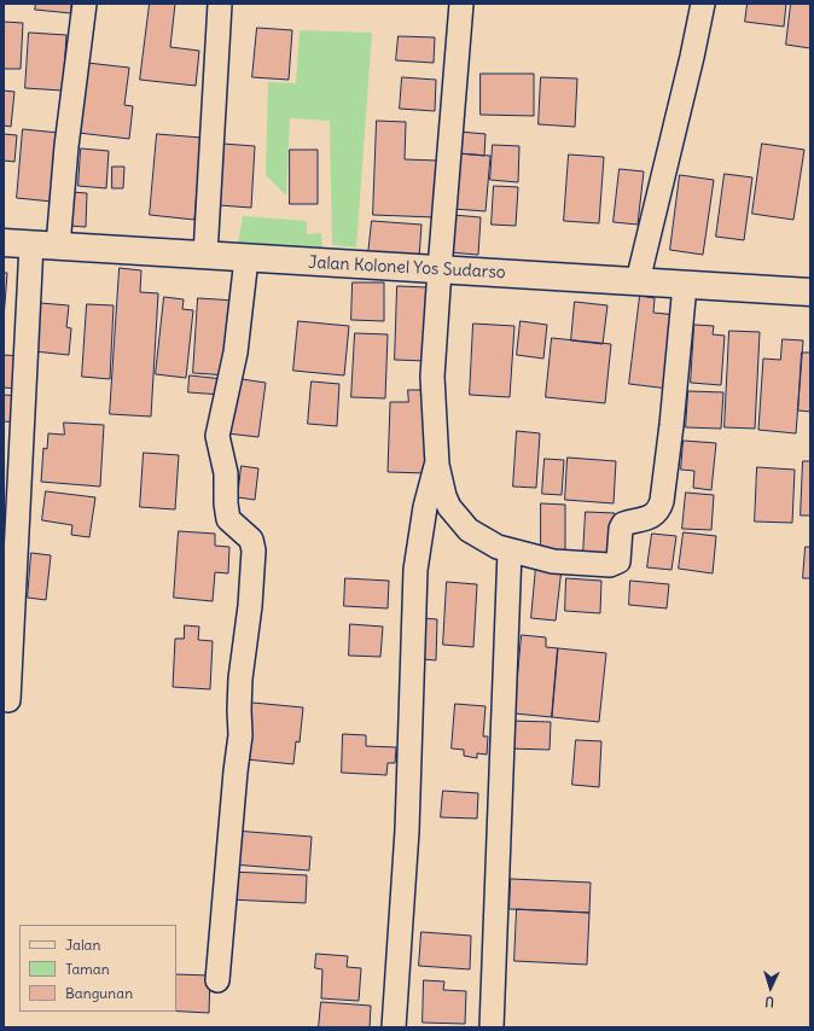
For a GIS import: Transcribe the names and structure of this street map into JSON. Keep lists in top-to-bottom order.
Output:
{
  "streets": {
    "street": ["Jalan Kolonel Yos Sudarso"]
  },
  "legend": ["Jalan", "Taman", "Bangunan"],
  "north": "bottom"
}
